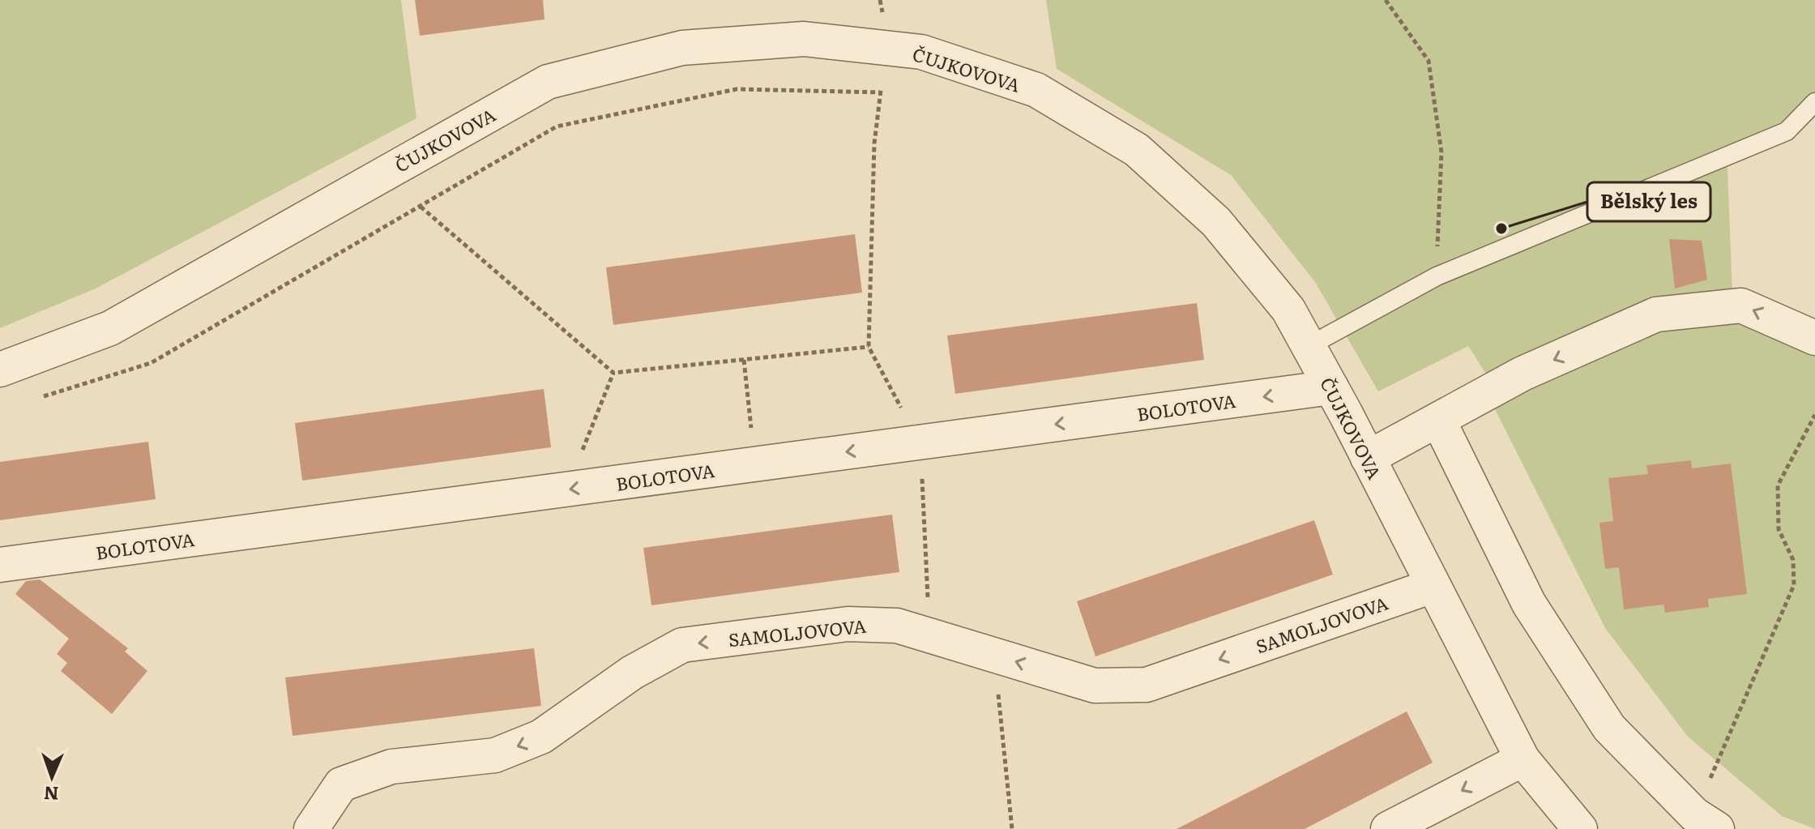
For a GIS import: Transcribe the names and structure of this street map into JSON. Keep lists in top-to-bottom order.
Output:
{
  "streets": {
    "street": ["ČUJKOVOVA", "BOLOTOVA", "SAMOLJOVOVA"]
  },
  "crossings": [
    ["ČUJKOVOVA", "BOLOTOVA"],
    ["ČUJKOVOVA", "SAMOLJOVOVA"]
  ],
  "one_way": ["BOLOTOVA", "SAMOLJOVOVA"],
  "places": ["Bělský les"],
  "north": "bottom"
}
